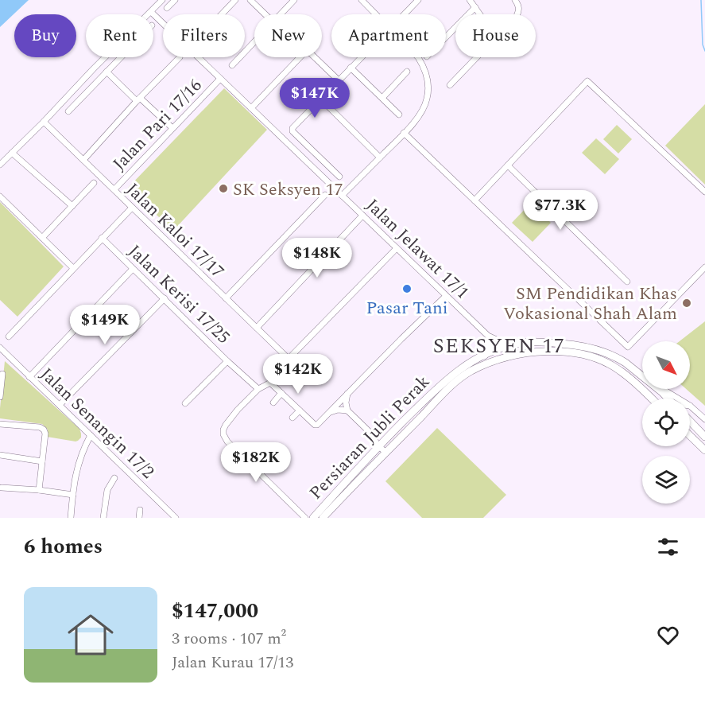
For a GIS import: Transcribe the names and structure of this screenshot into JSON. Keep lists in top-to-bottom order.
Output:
{
  "streets": {
    "main road": ["Persiaran Jubli Perak"],
    "street": [
      "Jalan Pari 17/16",
      "Jalan Kaloi 17/17",
      "Jalan Jelawat 17/1",
      "Jalan Kerisi 17/25",
      "Jalan Senangin 17/2"
    ]
  },
  "crossings": [
    ["Jalan Pari 17/16", "Jalan Kaloi 17/17"],
    ["Jalan Pari 17/16", "Jalan Jelawat 17/1"],
    ["Jalan Jelawat 17/1", "Persiaran Jubli Perak"]
  ],
  "districts": ["SEKSYEN 17"],
  "places": ["SK Seksyen 17", "Pasar Tani", "SM Pendidikan Khas Vokasional Shah Alam"],
  "north": "bottom right",
  "page": {
    "chip": [
      "Buy",
      "Rent",
      "Filters",
      "New",
      "Apartment",
      "House"
    ],
    "price": [
      "$147K",
      "$77.3K",
      "$148K",
      "$149K",
      "$142K",
      "$182K"
    ],
    "heading": "6 homes",
    "list": [
      {
        "name": "$147,000",
        "note": "3 rooms · 107 m² · Jalan Kurau 17/13"
      }
    ]
  }
}
